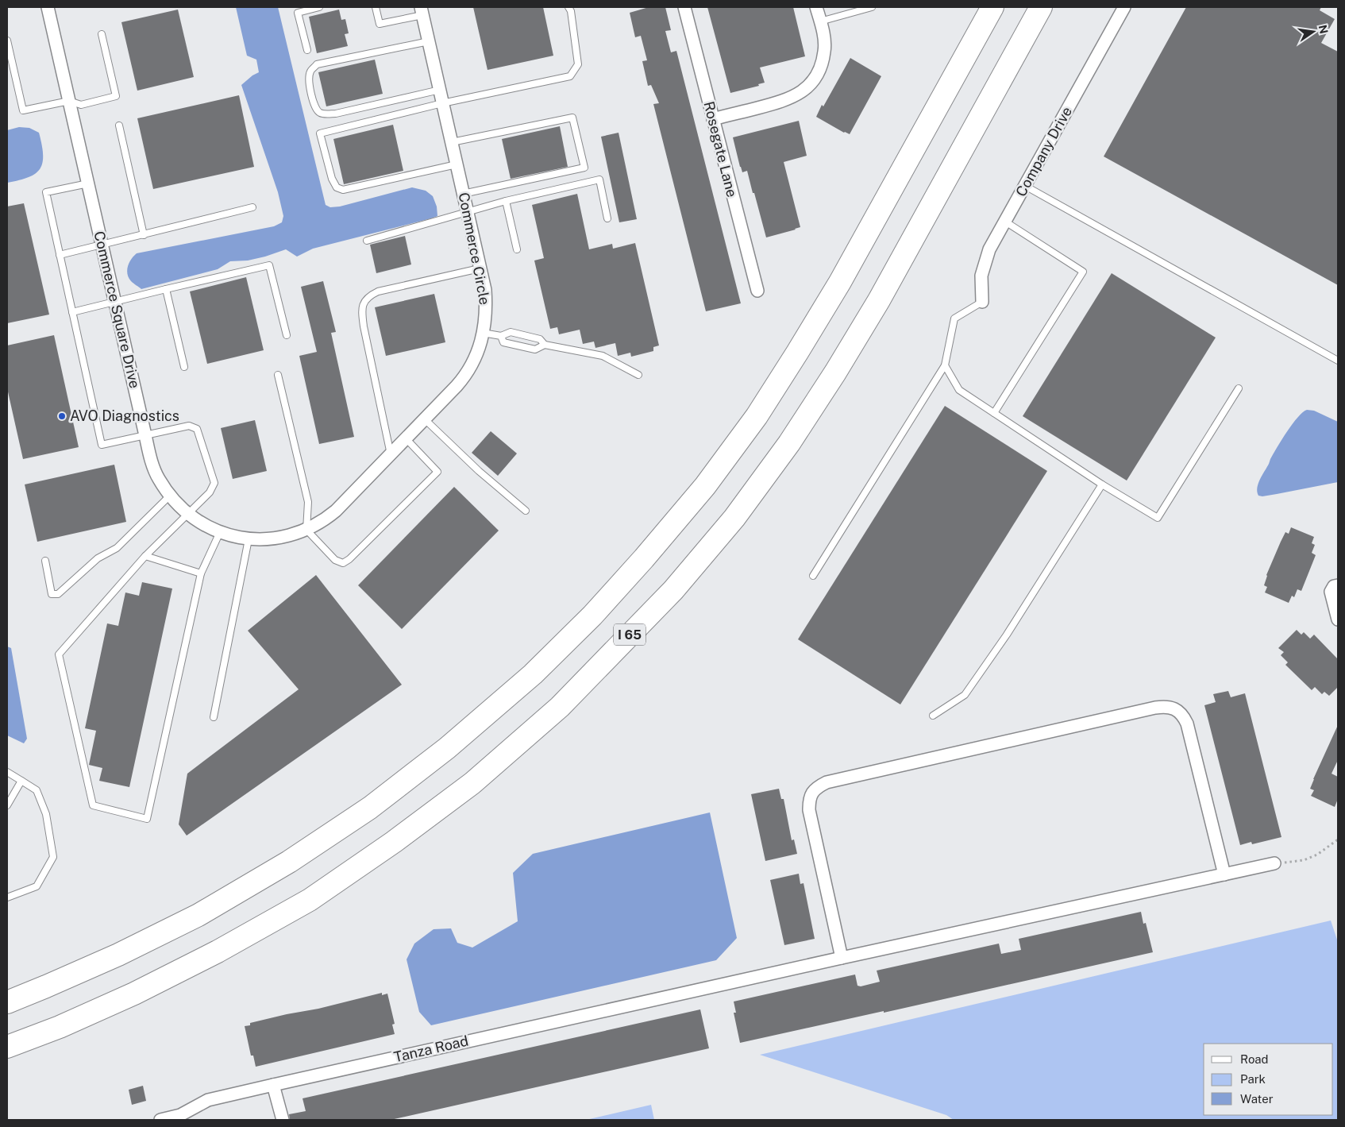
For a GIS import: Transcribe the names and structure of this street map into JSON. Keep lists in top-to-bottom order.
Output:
{
  "streets": {
    "highway": ["I 65"],
    "street": [
      "Rosegate Lane",
      "Company Drive",
      "Commerce Circle",
      "Commerce Square Drive",
      "Tanza Road"
    ]
  },
  "crossings": [
    ["Commerce Circle", "Commerce Square Drive"]
  ],
  "places": ["AVO Diagnostics"],
  "legend": ["Road", "Park", "Water"],
  "north": "right"
}
